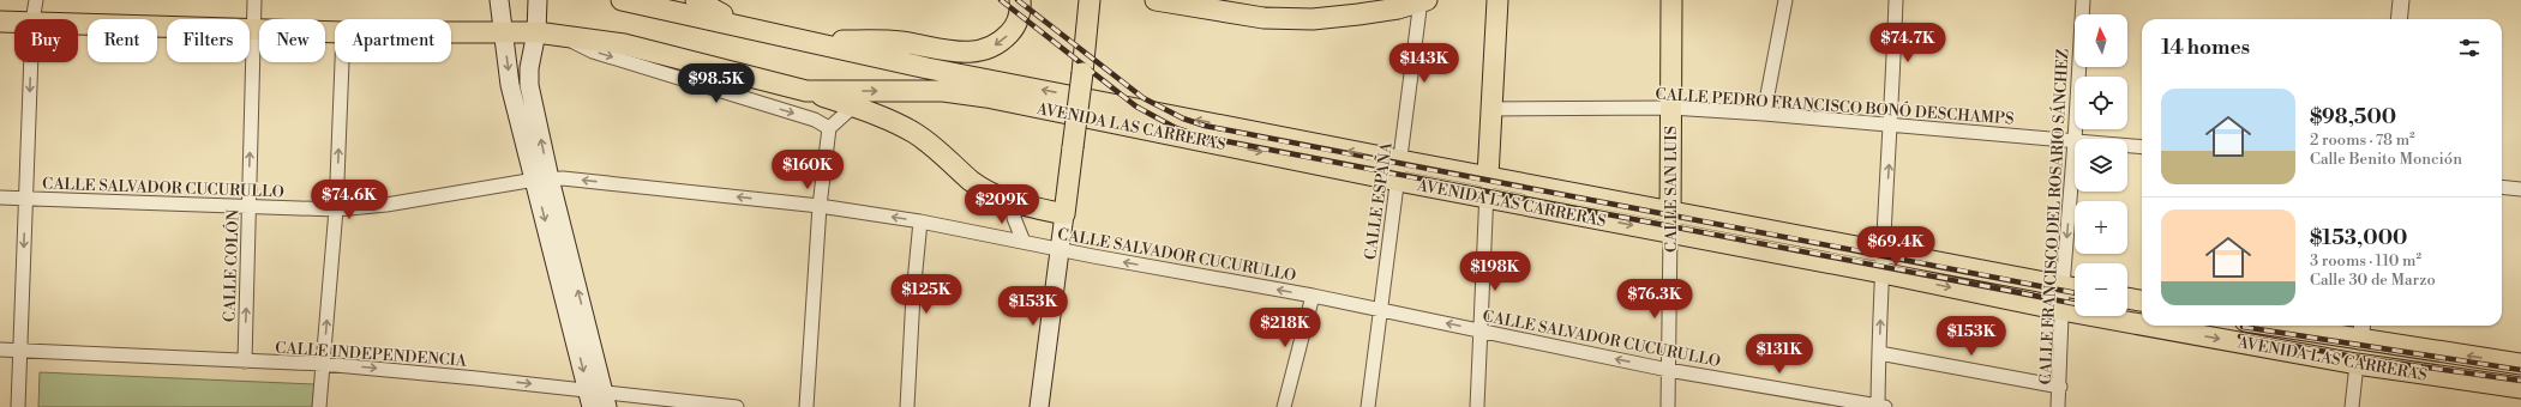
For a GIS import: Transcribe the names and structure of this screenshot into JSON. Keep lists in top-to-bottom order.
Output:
{
  "streets": {
    "main road": ["AVENIDA LAS CARRERAS", "CALLE SAN LUIS"],
    "street": [
      "CALLE PEDRO FRANCISCO BONÓ DESCHAMPS",
      "CALLE SALVADOR CUCURULLO",
      "CALLE ESPAÑA",
      "CALLE FRANCISCO DEL ROSARIO SÁNCHEZ",
      "CALLE COLÓN",
      "CALLE INDEPENDENCIA"
    ]
  },
  "crossings": [
    ["CALLE PEDRO FRANCISCO BONÓ DESCHAMPS", "CALLE SAN LUIS"],
    ["CALLE PEDRO FRANCISCO BONÓ DESCHAMPS", "CALLE FRANCISCO DEL ROSARIO SÁNCHEZ"],
    ["AVENIDA LAS CARRERAS", "CALLE SAN LUIS"],
    ["AVENIDA LAS CARRERAS", "CALLE ESPAÑA"],
    ["AVENIDA LAS CARRERAS", "CALLE FRANCISCO DEL ROSARIO SÁNCHEZ"],
    ["AVENIDA LAS CARRERAS", "CALLE COLÓN"],
    ["CALLE SALVADOR CUCURULLO", "CALLE SAN LUIS"],
    ["CALLE SALVADOR CUCURULLO", "CALLE ESPAÑA"],
    ["CALLE SALVADOR CUCURULLO", "CALLE COLÓN"],
    ["CALLE COLÓN", "CALLE INDEPENDENCIA"]
  ],
  "one_way": ["CALLE SALVADOR CUCURULLO", "CALLE FRANCISCO DEL ROSARIO SÁNCHEZ", "CALLE INDEPENDENCIA"],
  "north": "top",
  "page": {
    "map_buttons": ["+", "−"],
    "chip": [
      "Buy",
      "Rent",
      "Filters",
      "New",
      "Apartment"
    ],
    "heading": "14 homes",
    "price": [
      "$74.7K",
      "$143K",
      "$98.5K",
      "$160K",
      "$74.6K",
      "$209K",
      "$69.4K",
      "$198K",
      "$125K",
      "$76.3K",
      "$153K",
      "$218K",
      "$153K",
      "$131K"
    ],
    "list": [
      {
        "name": "$98,500",
        "note": "2 rooms · 78 m² · Calle Benito Monción"
      },
      {
        "name": "$153,000",
        "note": "3 rooms · 110 m² · Calle 30 de Marzo"
      }
    ]
  }
}
